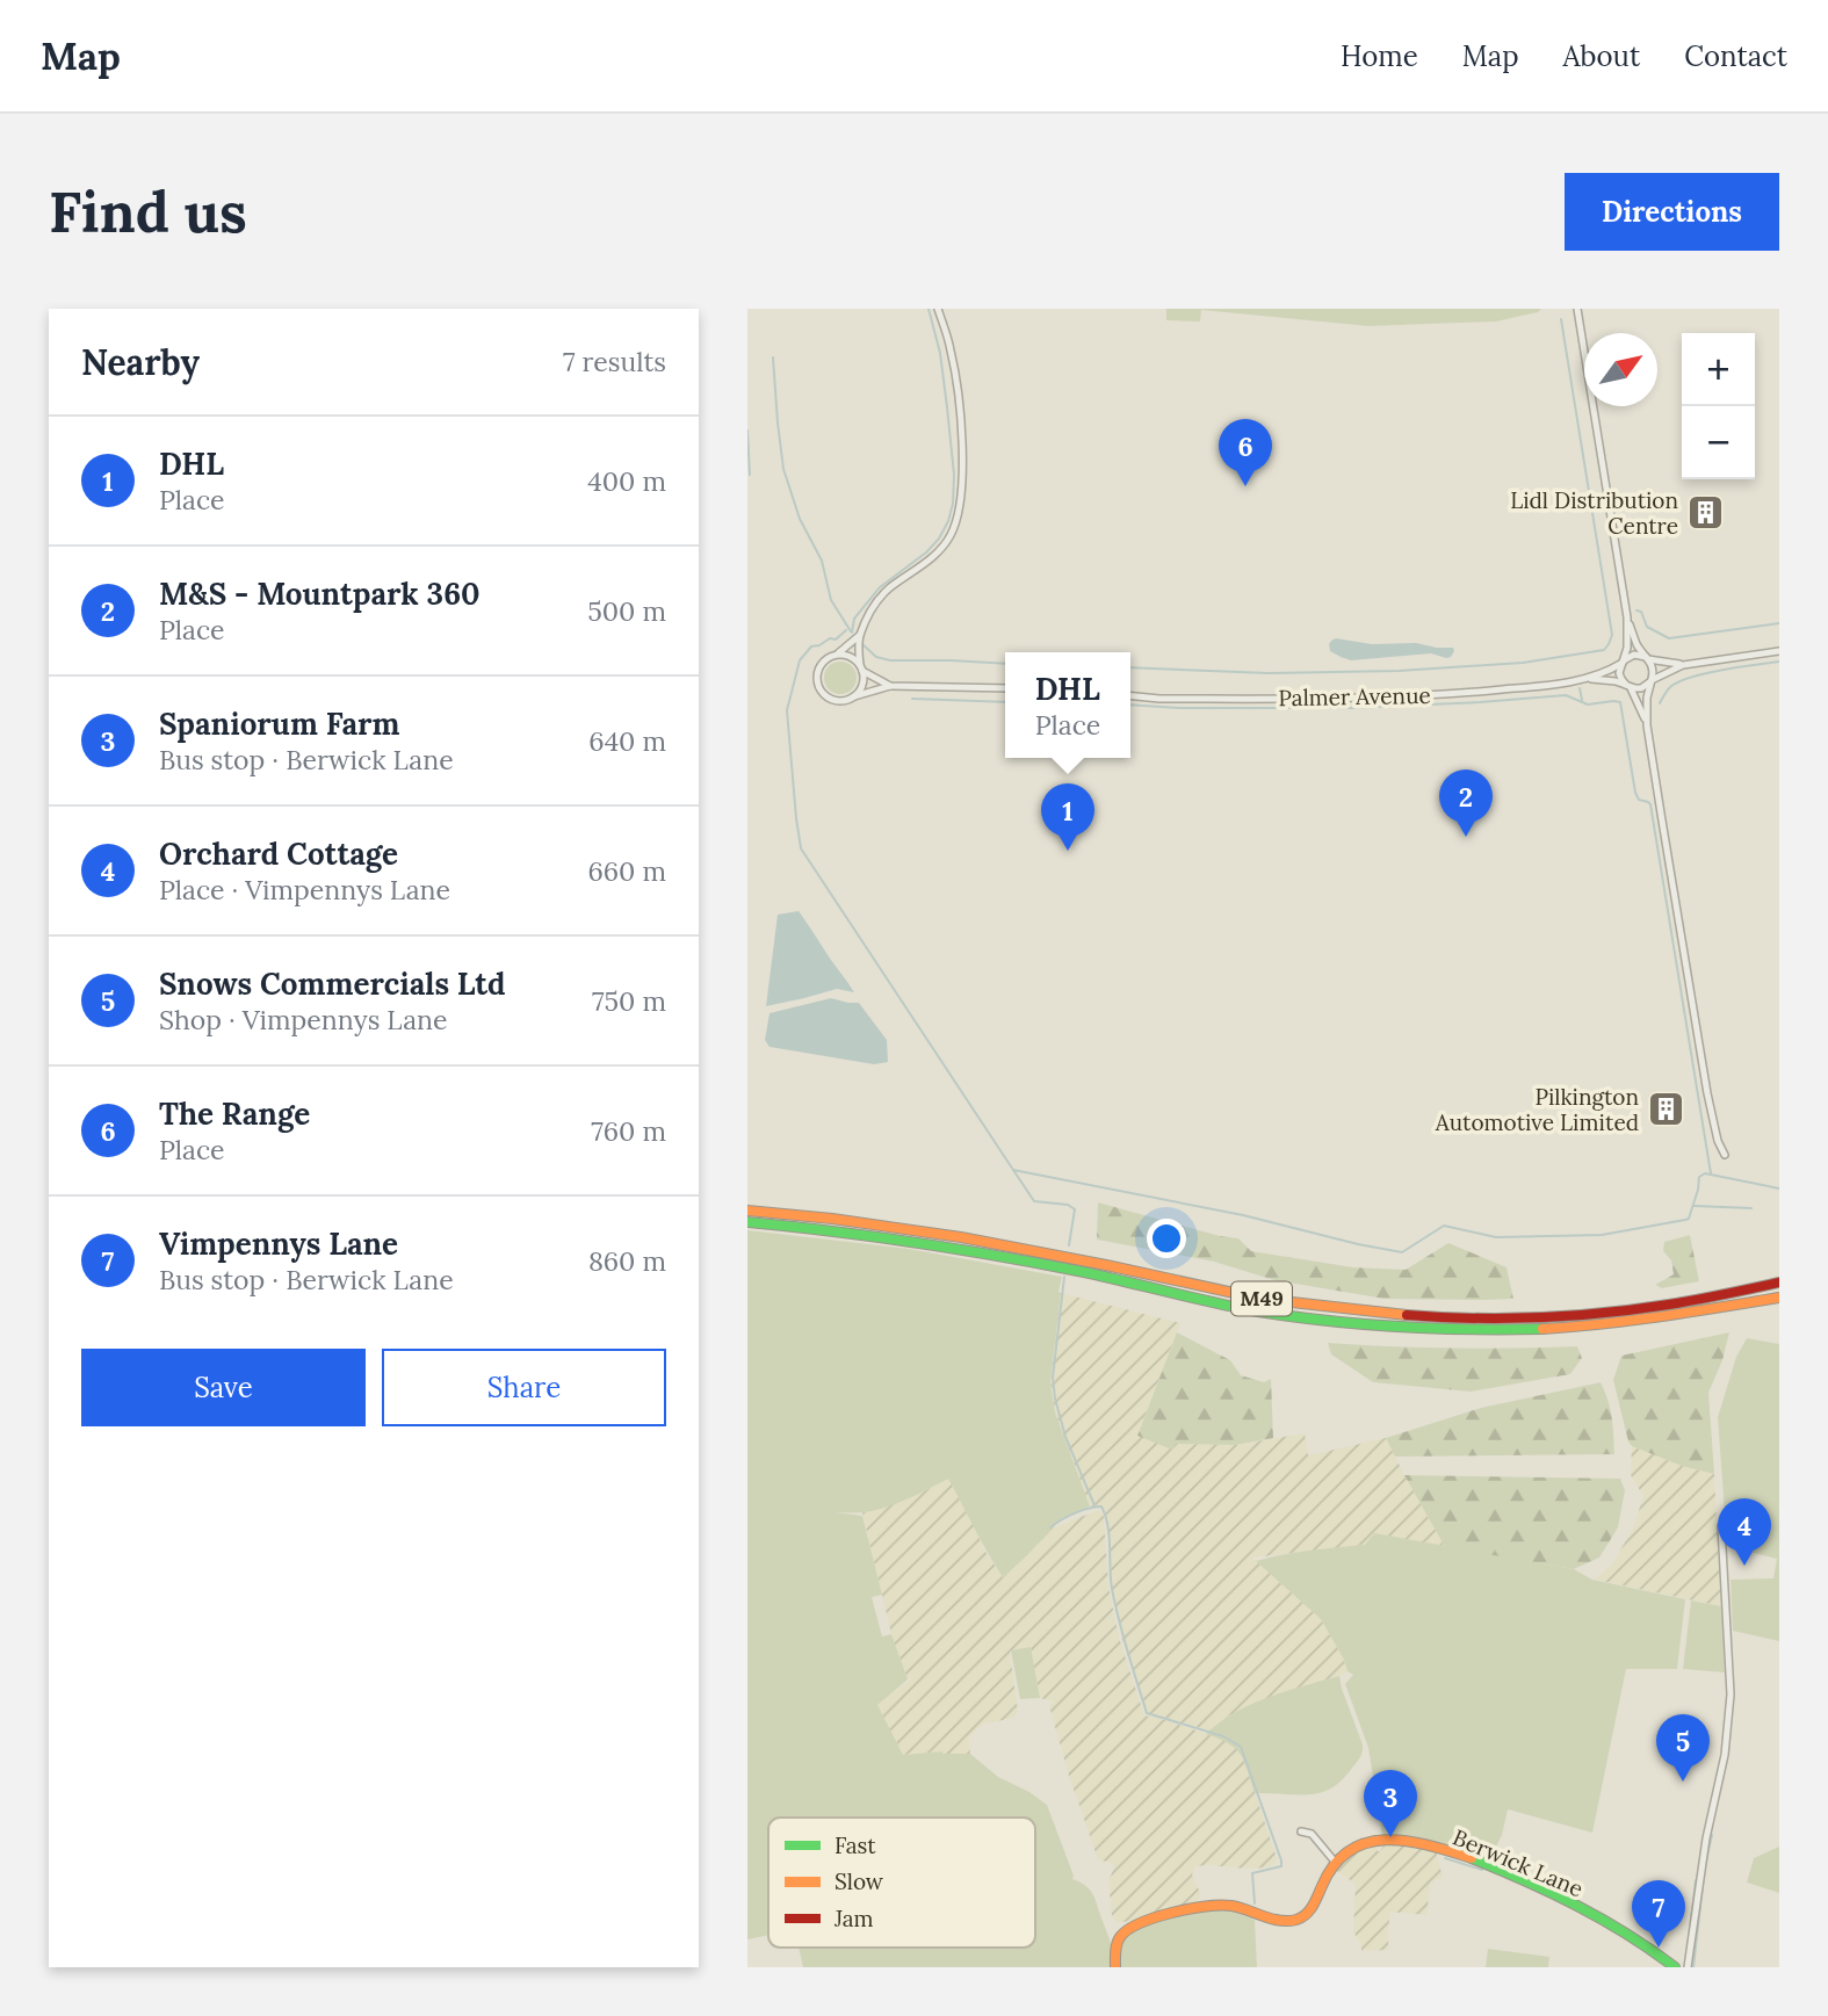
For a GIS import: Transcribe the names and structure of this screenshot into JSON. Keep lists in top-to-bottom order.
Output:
{
  "streets": {
    "main road": ["M49", "Berwick Lane"],
    "street": ["Palmer Avenue"]
  },
  "places": {
    "building": ["Lidl Distribution Centre", "Pilkington Automotive Limited"]
  },
  "legend": ["Fast", "Slow", "Jam"],
  "north": "top right",
  "page": {
    "header": "Map",
    "nav": [
      "Home",
      "Map",
      "About",
      "Contact"
    ],
    "buttons": [
      "Directions",
      ["Save", "Share"]
    ],
    "title": "Find us",
    "heading": ["Nearby", "7 results"],
    "map_buttons": ["+", "−"],
    "list": [
      {
        "mark": "1",
        "name": "DHL",
        "note": "Place",
        "value": "400 m"
      },
      {
        "mark": "2",
        "name": "M&S - Mountpark 360",
        "note": "Place",
        "value": "500 m"
      },
      {
        "mark": "3",
        "name": "Spaniorum Farm",
        "note": "Bus stop · Berwick Lane",
        "value": "640 m"
      },
      {
        "mark": "4",
        "name": "Orchard Cottage",
        "note": "Place · Vimpennys Lane",
        "value": "660 m"
      },
      {
        "mark": "5",
        "name": "Snows Commercials Ltd",
        "note": "Shop · Vimpennys Lane",
        "value": "750 m"
      },
      {
        "mark": "6",
        "name": "The Range",
        "note": "Place",
        "value": "760 m"
      },
      {
        "mark": "7",
        "name": "Vimpennys Lane",
        "note": "Bus stop · Berwick Lane",
        "value": "860 m"
      }
    ],
    "pins": [
      "6",
      "2",
      "1",
      "4",
      "5",
      "3",
      "7"
    ],
    "popup": ["DHL", "Place"]
  }
}
